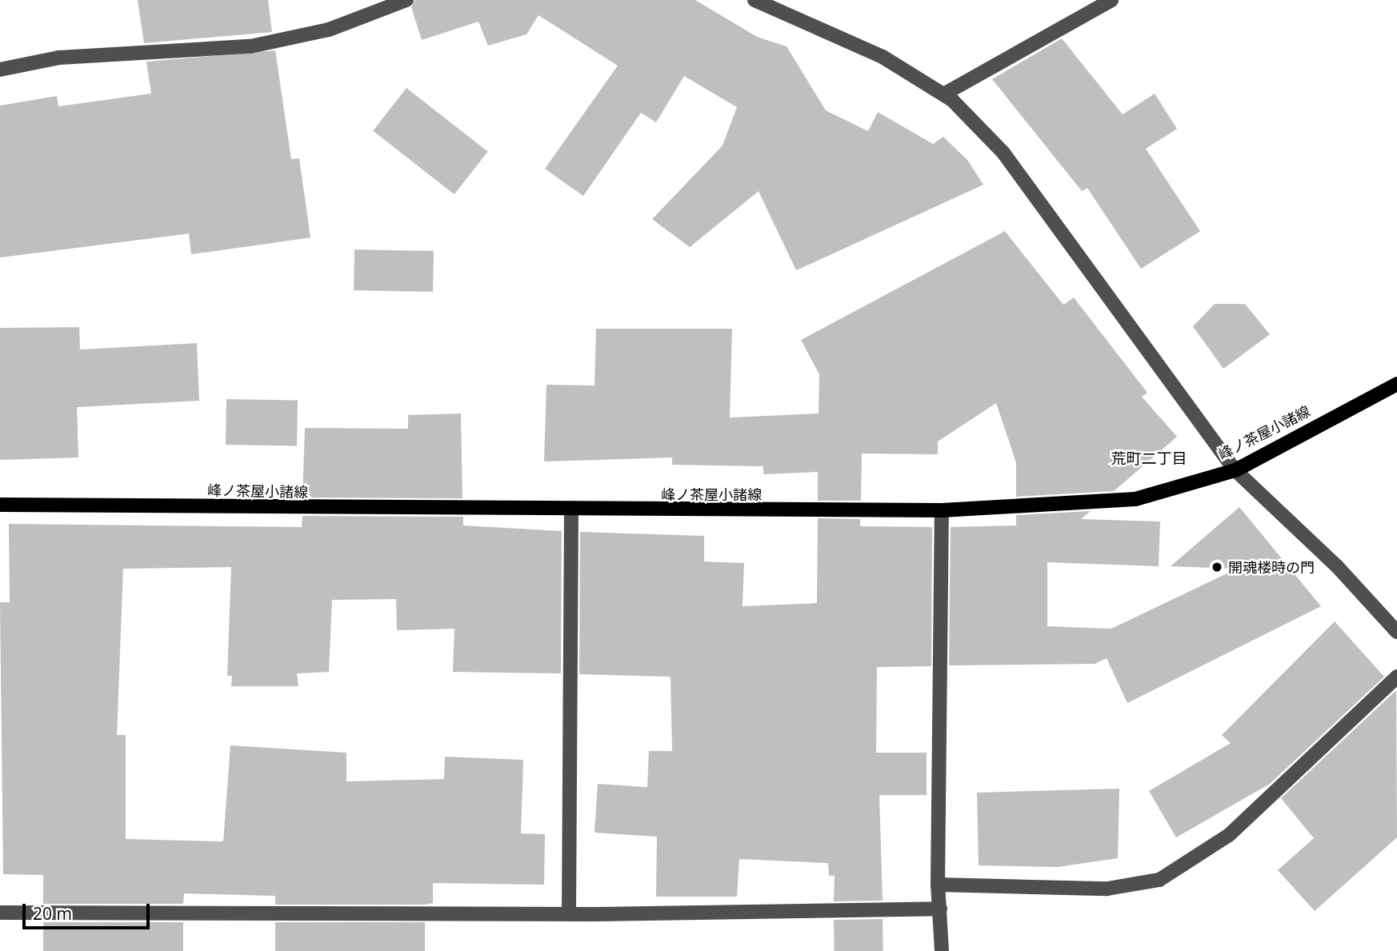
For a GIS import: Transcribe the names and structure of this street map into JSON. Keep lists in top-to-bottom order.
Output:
{
  "streets": {
    "main road": ["峰ノ茶屋小諸線"]
  },
  "districts": ["荒町二丁目"],
  "places": ["開魂楼時の門"],
  "scale_bar": "20 m"
}
